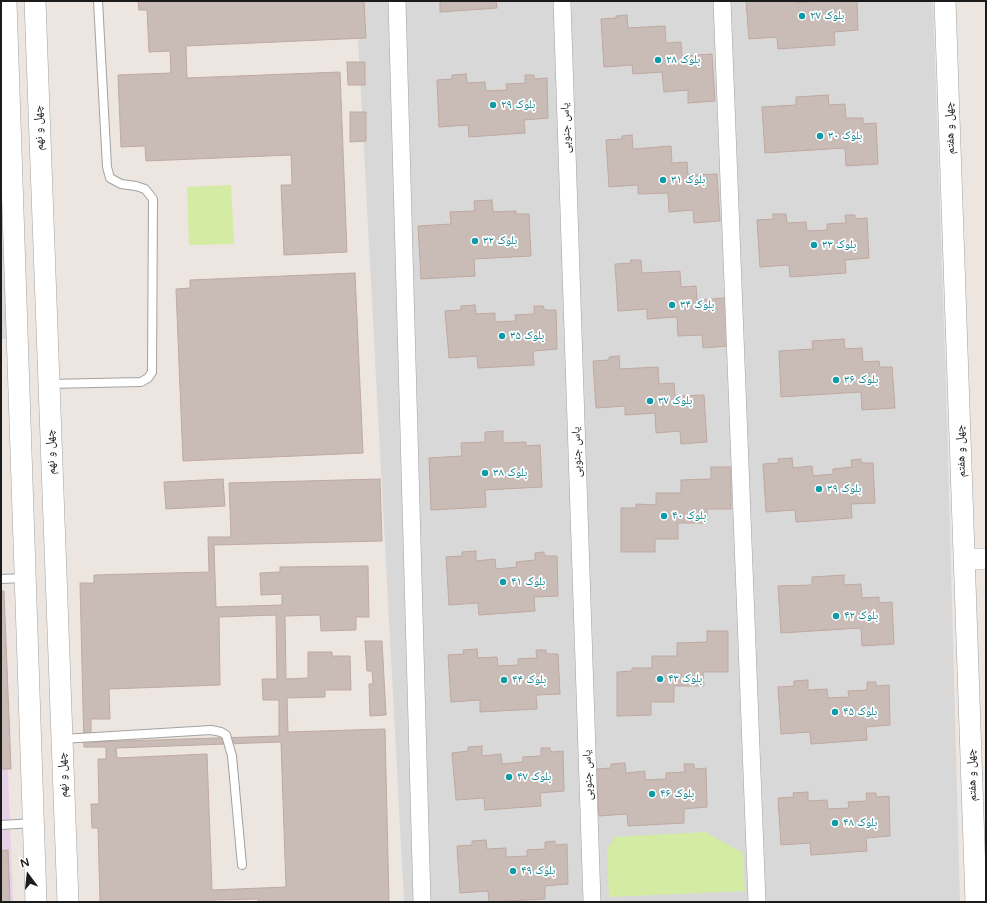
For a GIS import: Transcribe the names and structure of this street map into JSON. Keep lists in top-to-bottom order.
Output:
{
  "streets": {
    "street": ["چهل و نهم", "یاس جنوبی", "چهل و هفتم"]
  },
  "places": [
    "بلوک ۲۷",
    "بلوک ۲۸",
    "بلوک ۲۹",
    "بلوک ۳۰",
    "بلوک ۳۱",
    "بلوک ۳۲",
    "بلوک ۳۳",
    "بلوک ۳۴",
    "بلوک ۳۵",
    "بلوک ۳۶",
    "بلوک ۳۷",
    "بلوک ۳۸",
    "بلوک ۳۹",
    "بلوک ۴۰",
    "بلوک ۴۱",
    "بلوک ۴۲",
    "بلوک ۴۳",
    "بلوک ۴۴",
    "بلوک ۴۵",
    "بلوک ۴۷",
    "بلوک ۴۶",
    "بلوک ۴۸",
    "بلوک ۴۹"
  ],
  "north": "top"
}
